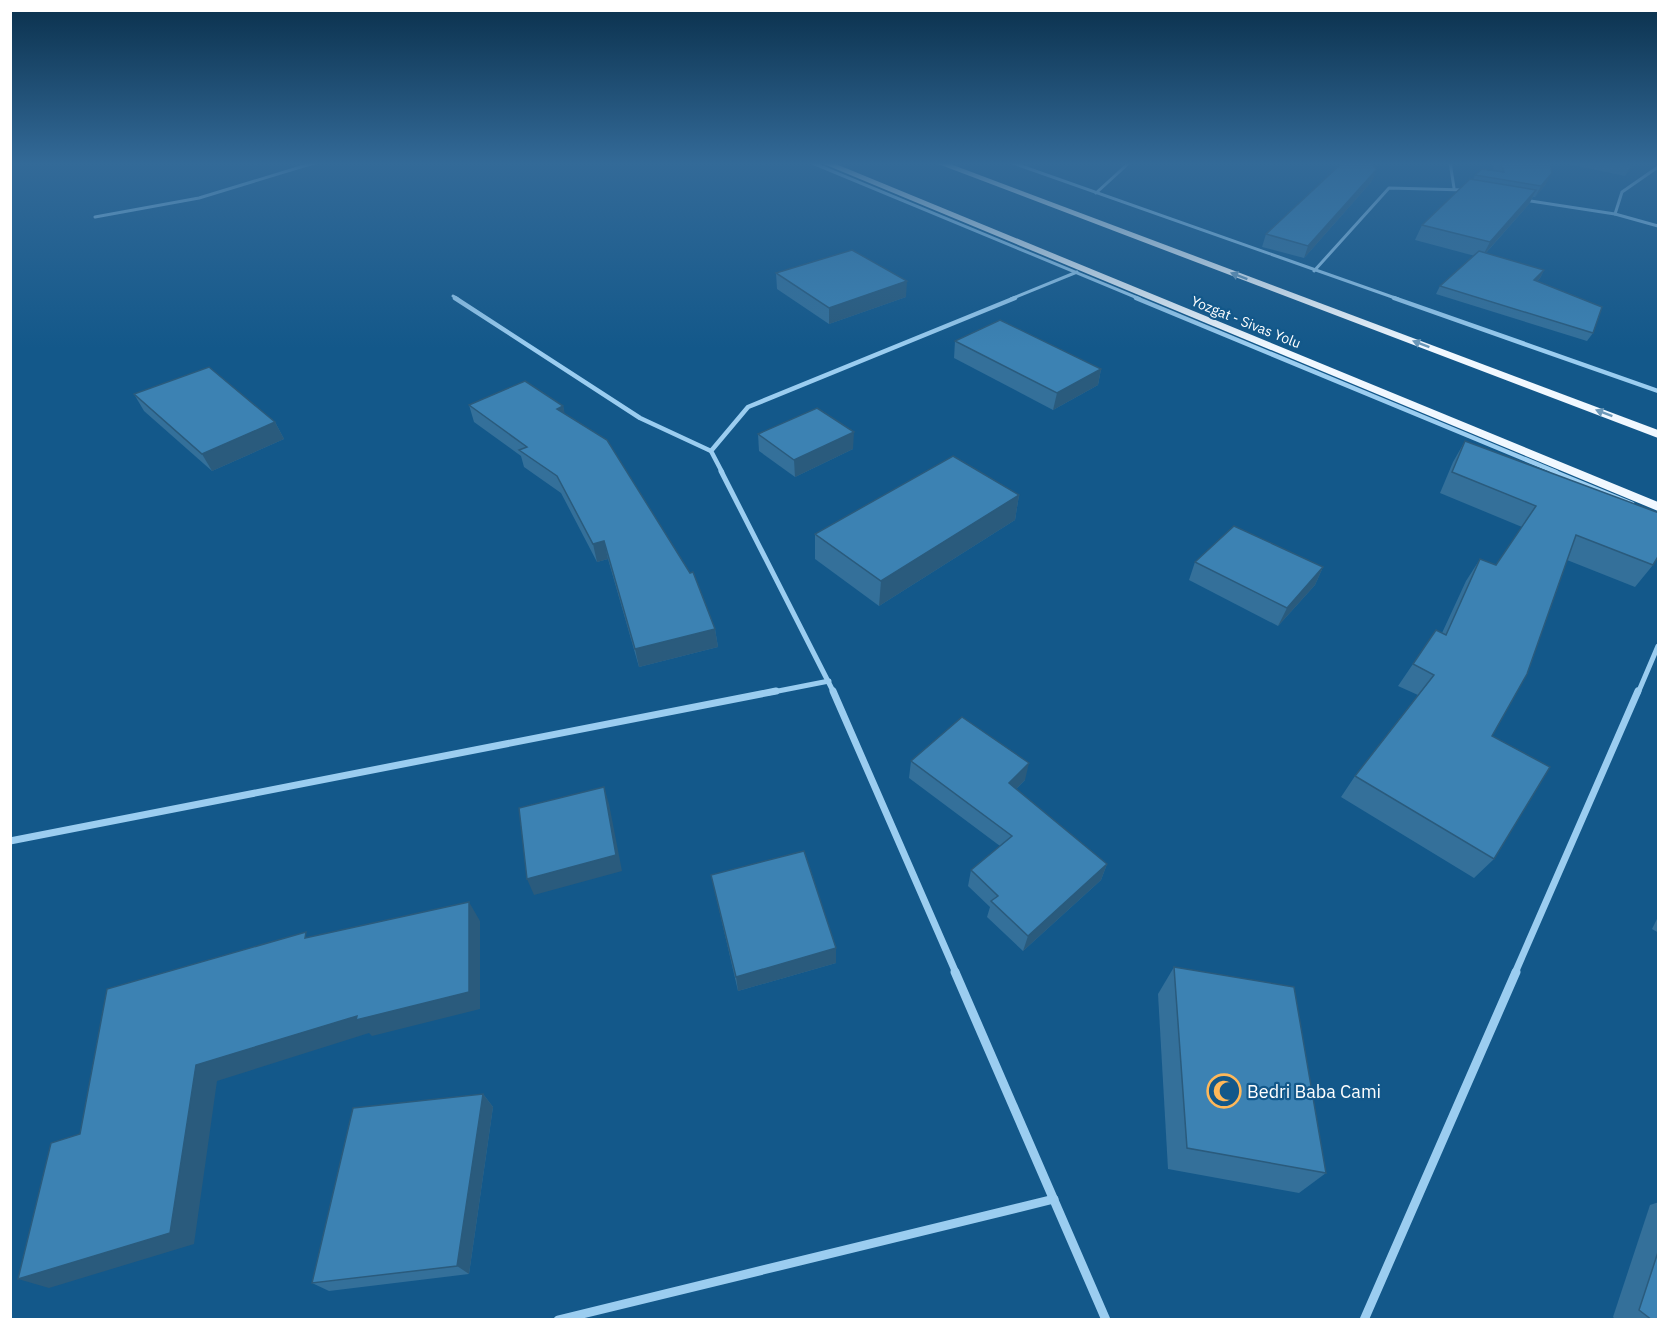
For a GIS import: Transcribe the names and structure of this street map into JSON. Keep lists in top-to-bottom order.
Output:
{
  "streets": {
    "highway": ["Yozgat - Sivas Yolu"]
  },
  "places": {
    "mosque": ["Bedri Baba Cami"]
  }
}
